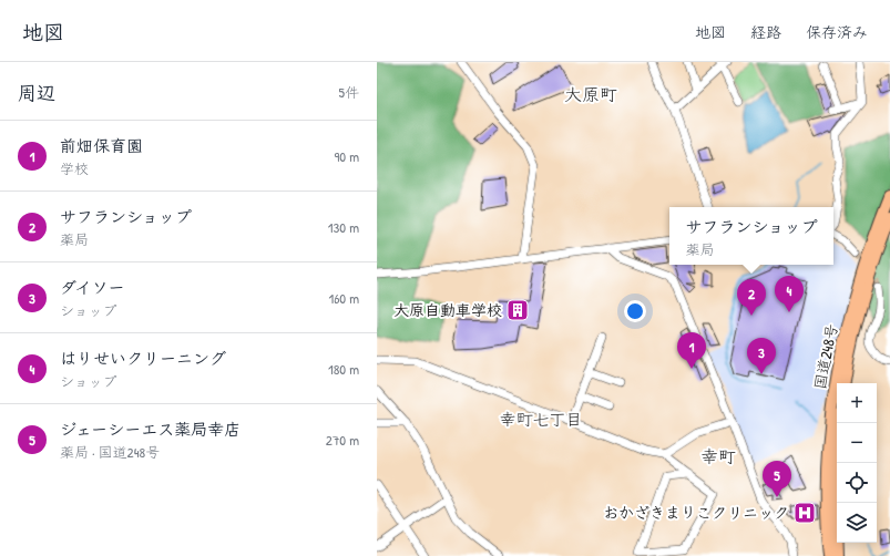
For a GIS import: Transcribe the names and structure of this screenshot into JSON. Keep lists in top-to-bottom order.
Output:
{
  "streets": {
    "highway": ["国道248号"]
  },
  "districts": ["大原町", "幸町七丁目", "幸町"],
  "places": {
    "building": ["大原自動車学校"],
    "hospital": ["おかざきまりこクリニック"]
  },
  "page": {
    "header": "地図",
    "nav": ["地図", "経路", "保存済み"],
    "heading": ["周辺", "5件"],
    "list": [
      {
        "mark": "1",
        "name": "前畑保育園",
        "note": "学校",
        "value": "90 m"
      },
      {
        "mark": "2",
        "name": "サフランショップ",
        "note": "薬局",
        "value": "130 m"
      },
      {
        "mark": "3",
        "name": "ダイソー",
        "note": "ショップ",
        "value": "160 m"
      },
      {
        "mark": "4",
        "name": "はりせいクリーニング",
        "note": "ショップ",
        "value": "180 m"
      },
      {
        "mark": "5",
        "name": "ジェーシーエス薬局幸店",
        "note": "薬局 · 国道248号",
        "value": "270 m"
      }
    ],
    "popup": ["サフランショップ", "薬局"],
    "pins": [
      "4",
      "2",
      "1",
      "3",
      "5"
    ],
    "map_buttons": ["+", "−"]
  }
}
